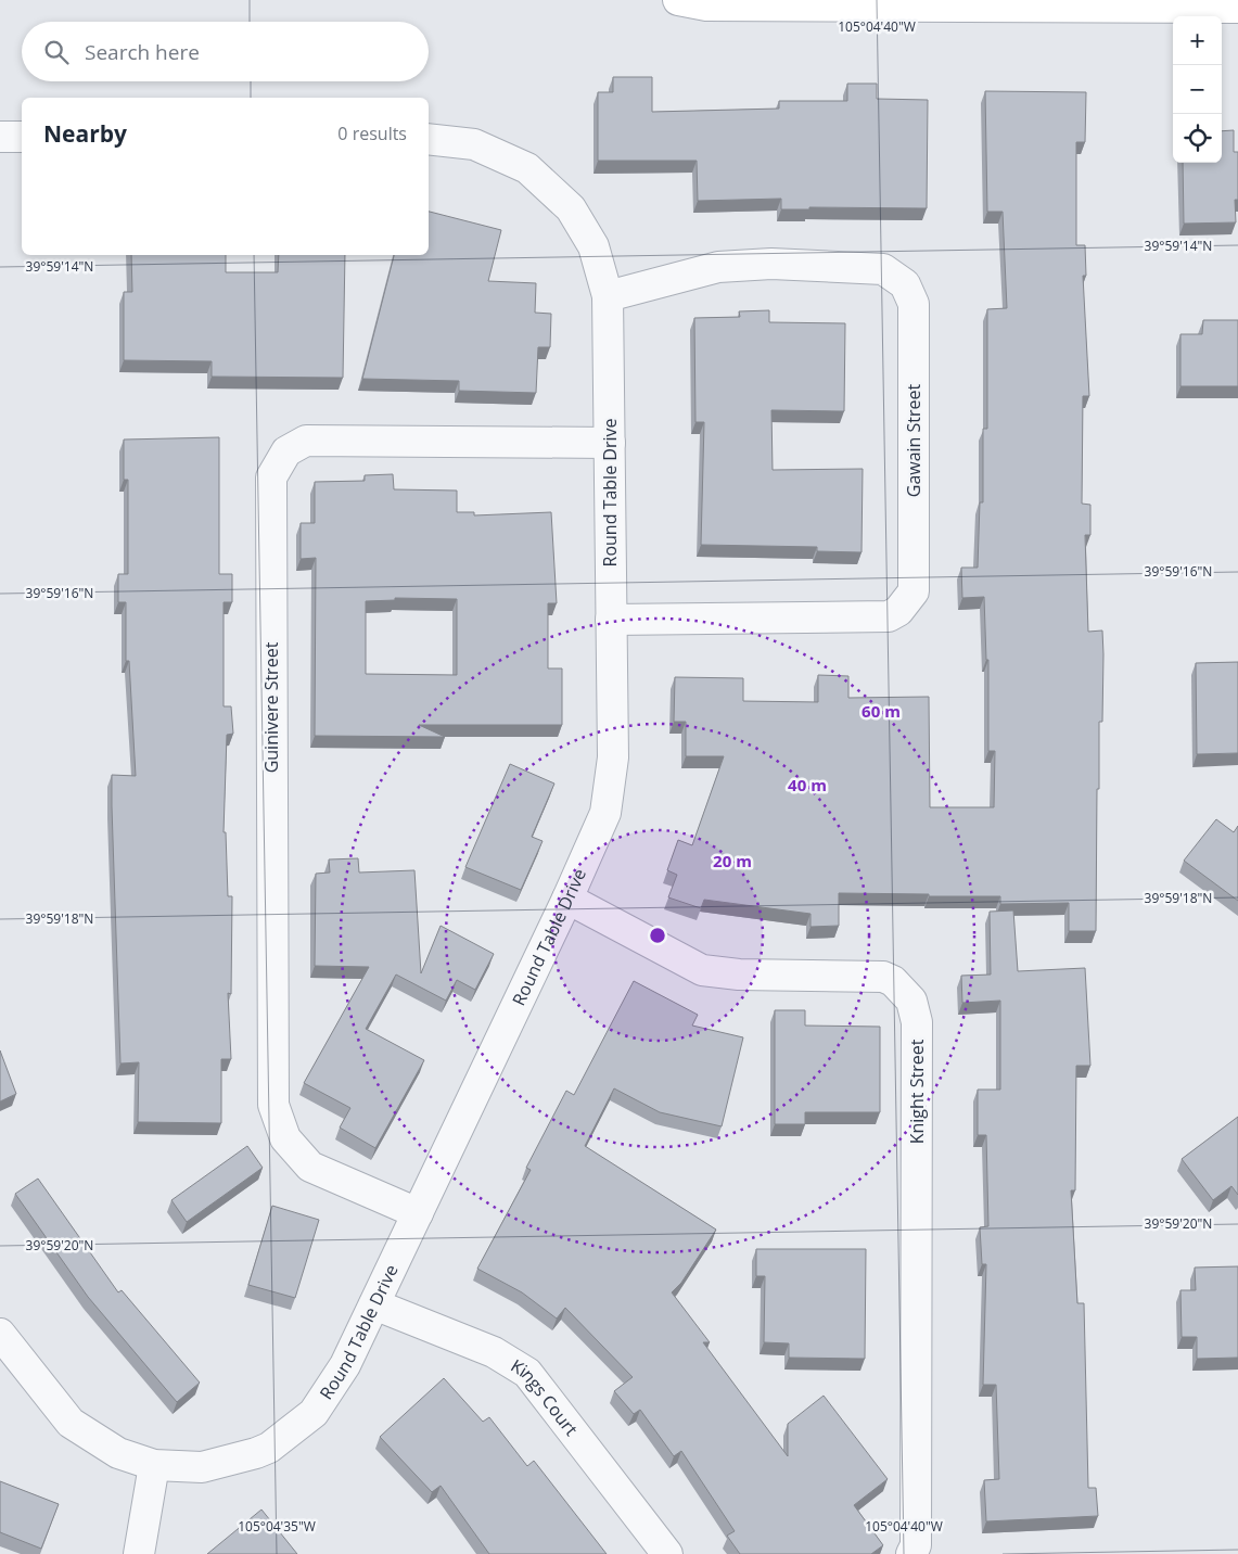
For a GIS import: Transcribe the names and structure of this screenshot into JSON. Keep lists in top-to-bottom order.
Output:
{
  "streets": {
    "street": [
      "Gawain Street",
      "Round Table Drive",
      "Guinivere Street",
      "Knight Street",
      "Kings Court"
    ]
  },
  "crossings": [
    ["Gawain Street", "Round Table Drive"],
    ["Round Table Drive", "Guinivere Street"],
    ["Round Table Drive", "Knight Street"],
    ["Round Table Drive", "Kings Court"]
  ],
  "page": {
    "map_buttons": ["+", "−"],
    "search": "Search here",
    "heading": ["Nearby", "0 results"]
  },
  "coordinates": [
    "105°04'40\"W",
    "39°59'14\"N",
    "39°59'16\"N",
    "39°59'18\"N",
    "39°59'20\"N",
    "105°04'35\"W"
  ],
  "rings": ["60 m", "40 m", "20 m"]
}
